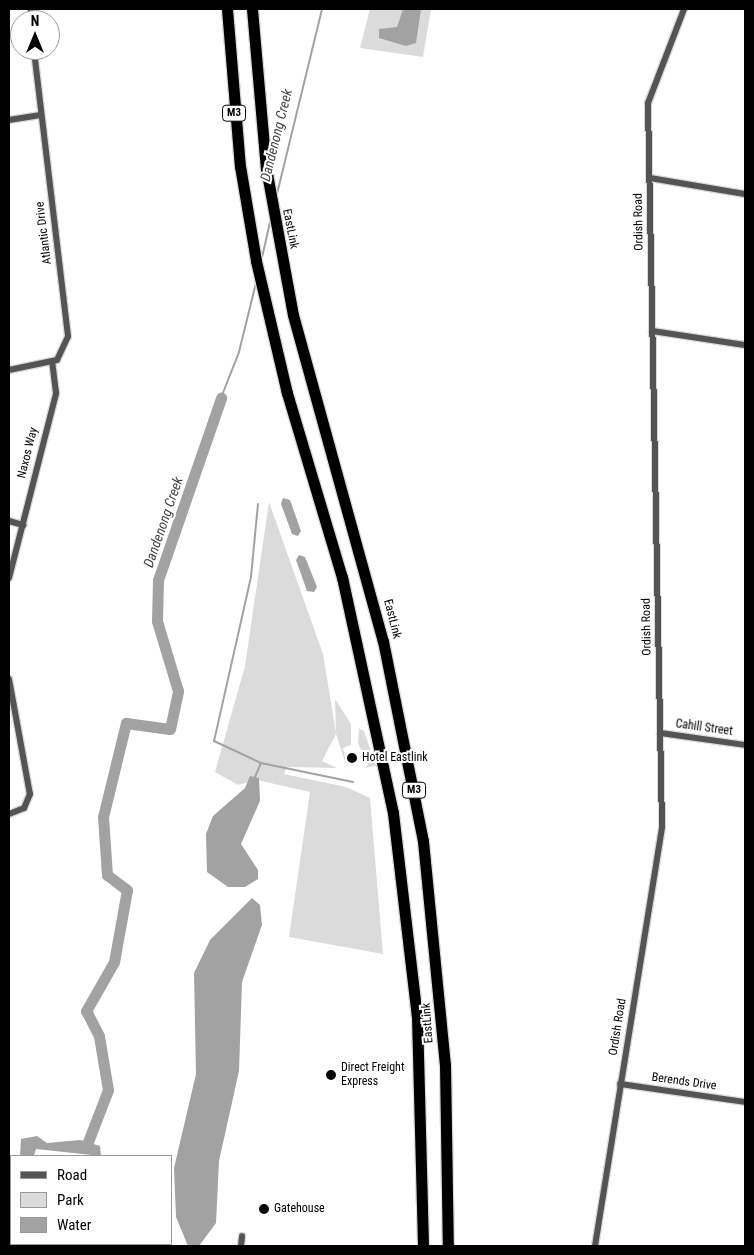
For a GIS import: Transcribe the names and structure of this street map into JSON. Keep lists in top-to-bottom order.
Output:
{
  "streets": {
    "highway": ["M3", "EastLink"],
    "street": [
      "Ordish Road",
      "Atlantic Drive",
      "Naxos Way",
      "Cahill Street",
      "Berends Drive"
    ]
  },
  "crossings": [
    ["Ordish Road", "Cahill Street"],
    ["Ordish Road", "Berends Drive"],
    ["Atlantic Drive", "Naxos Way"]
  ],
  "water": ["Dandenong Creek"],
  "places": ["Hotel Eastlink", "Direct Freight Express", "Gatehouse"],
  "legend": ["Road", "Park", "Water"],
  "north": "top"
}
